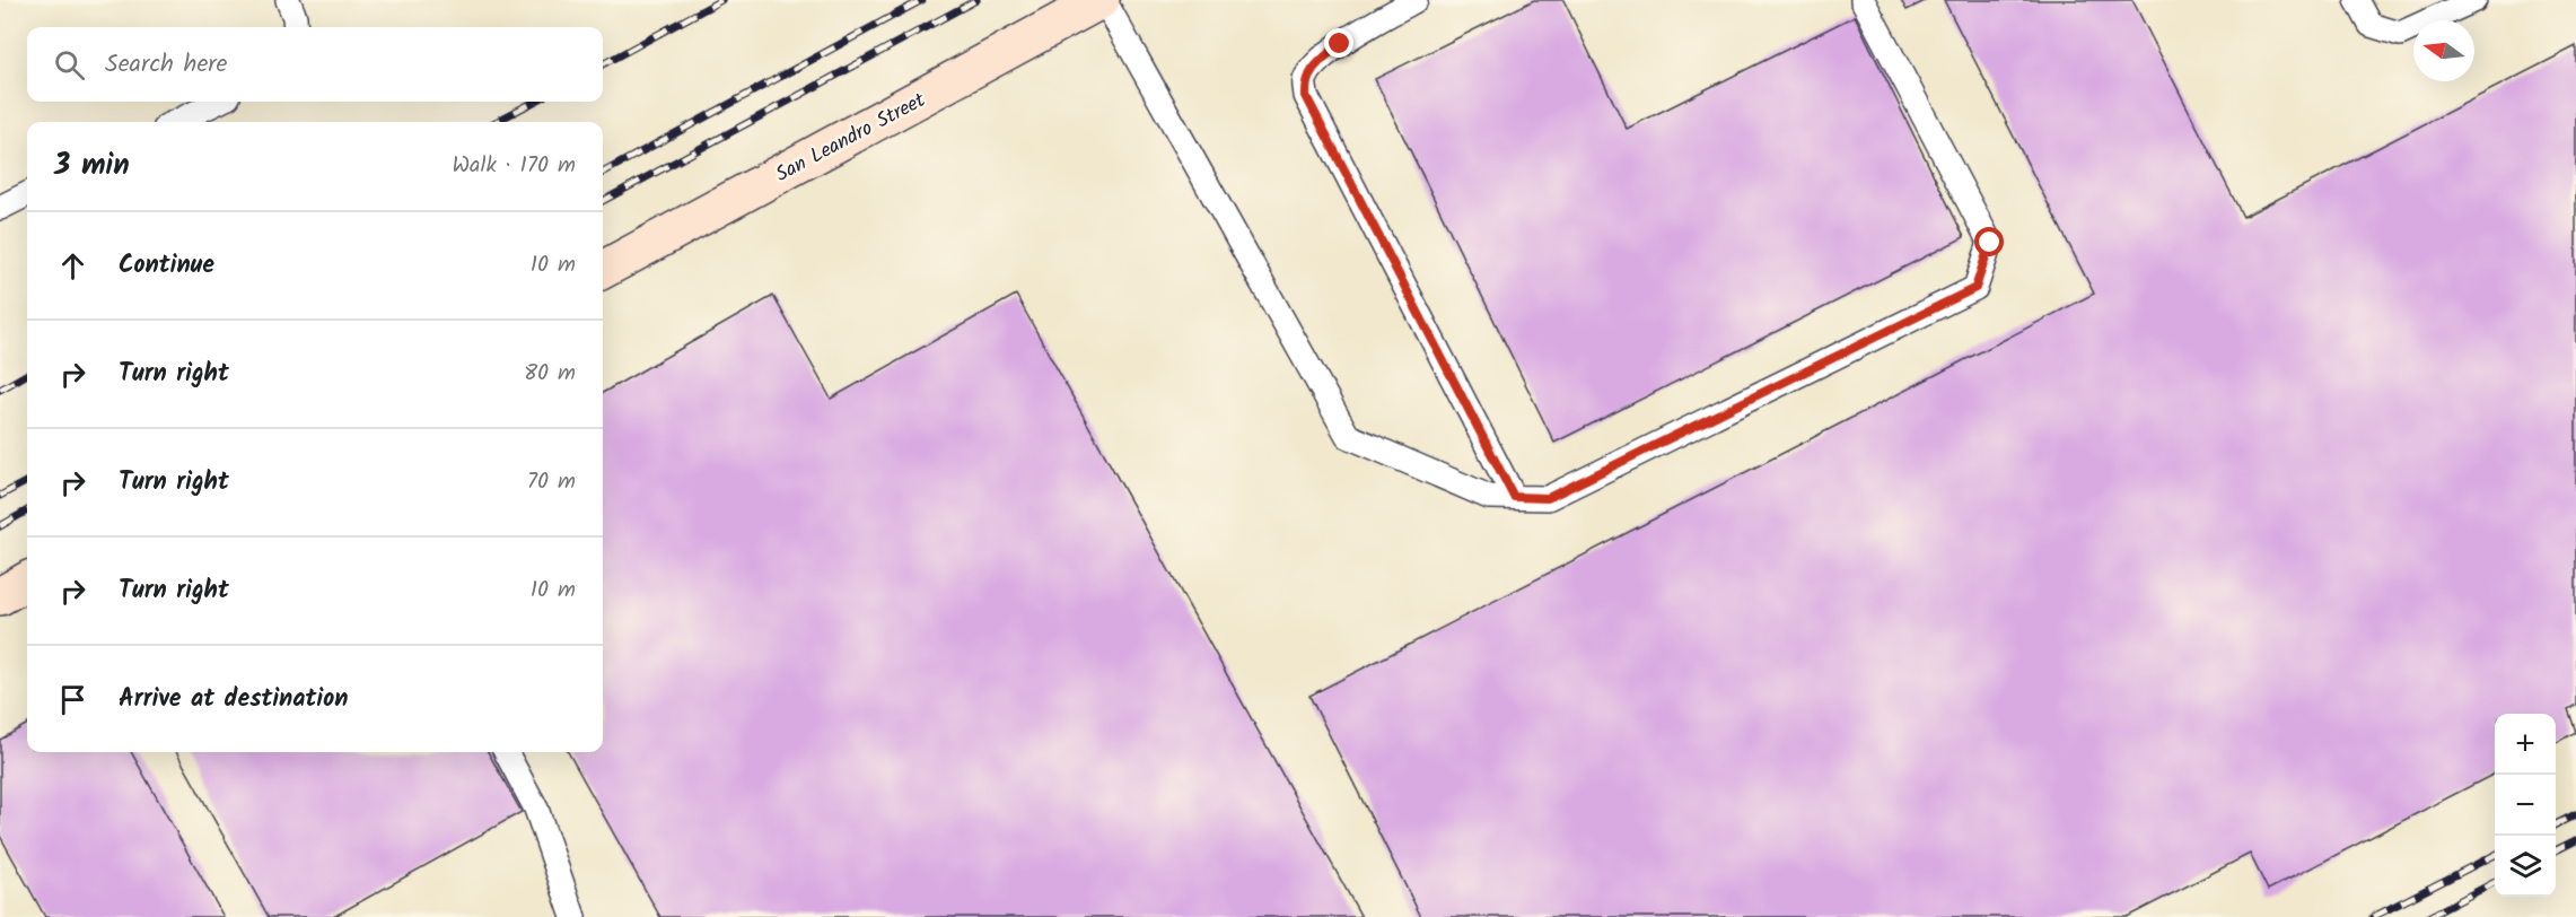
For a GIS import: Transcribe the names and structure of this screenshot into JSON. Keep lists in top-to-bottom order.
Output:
{
  "streets": {
    "main road": ["San Leandro Street"]
  },
  "north": "left",
  "page": {
    "search": "Search here",
    "heading": ["3 min", "Walk · 170 m"],
    "list": [
      ["Continue", "10 m"],
      ["Turn right", "80 m"],
      ["Turn right", "70 m"],
      ["Turn right", "10 m"],
      "Arrive at destination"
    ],
    "map_buttons": ["+", "−"]
  }
}
